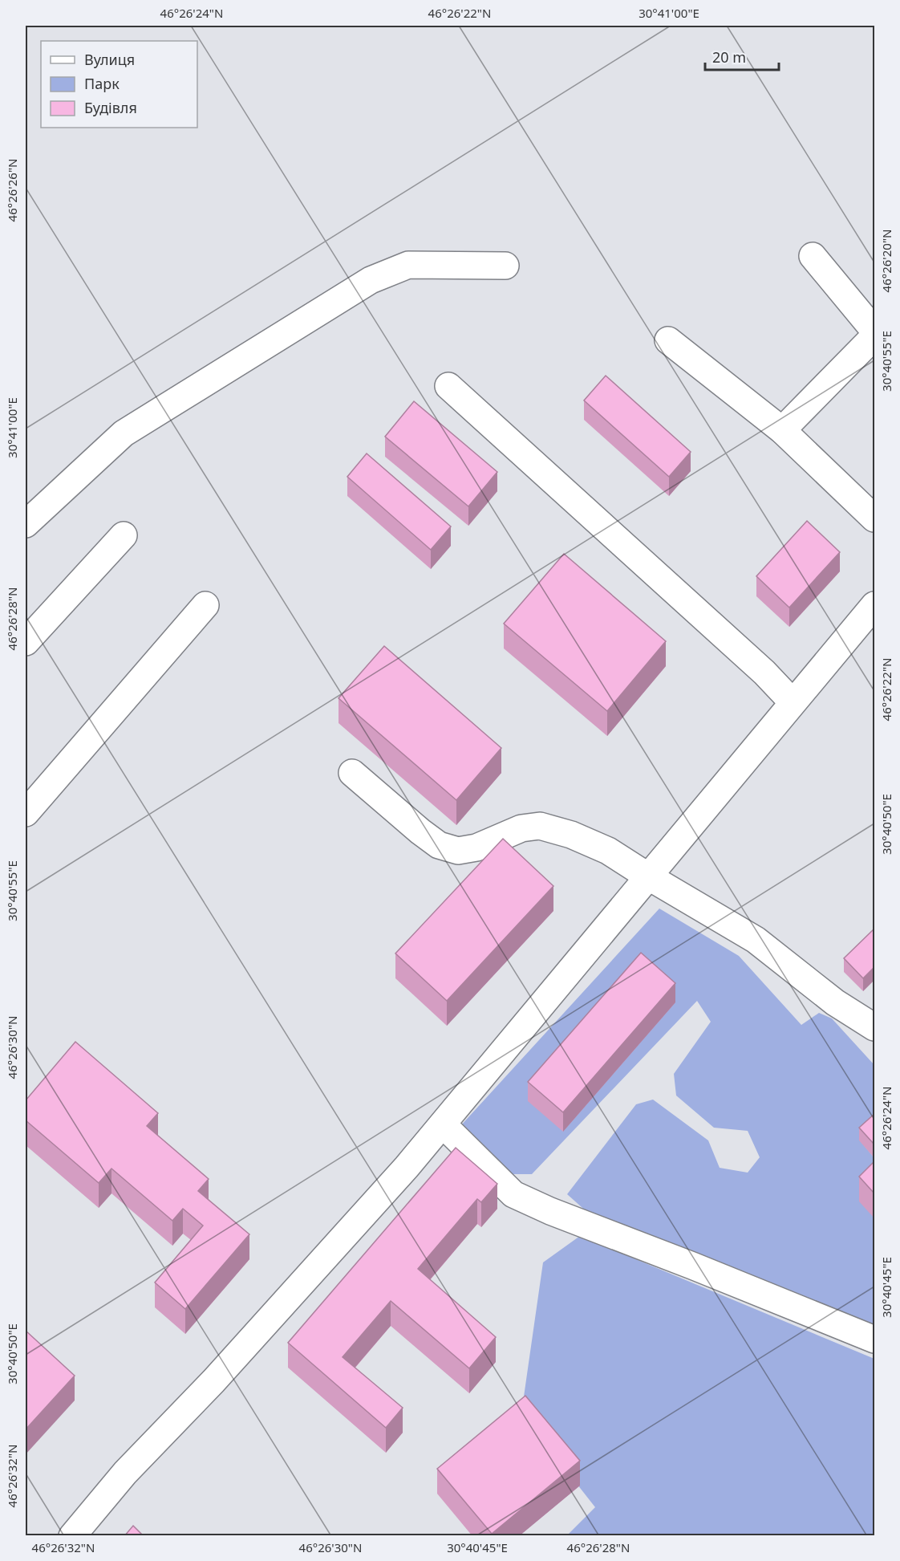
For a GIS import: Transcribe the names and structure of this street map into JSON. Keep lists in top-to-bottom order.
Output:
{
  "legend": ["Вулиця", "Парк", "Будівля"],
  "scale_bar": "20 m",
  "coordinates": [
    "46°26'24\"N",
    "46°26'22\"N",
    "30°41'00\"E",
    "46°26'26\"N",
    "46°26'20\"N",
    "30°40'55\"E",
    "46°26'28\"N",
    "30°40'50\"E",
    "46°26'30\"N",
    "30°40'45\"E",
    "46°26'32\"N"
  ]
}
